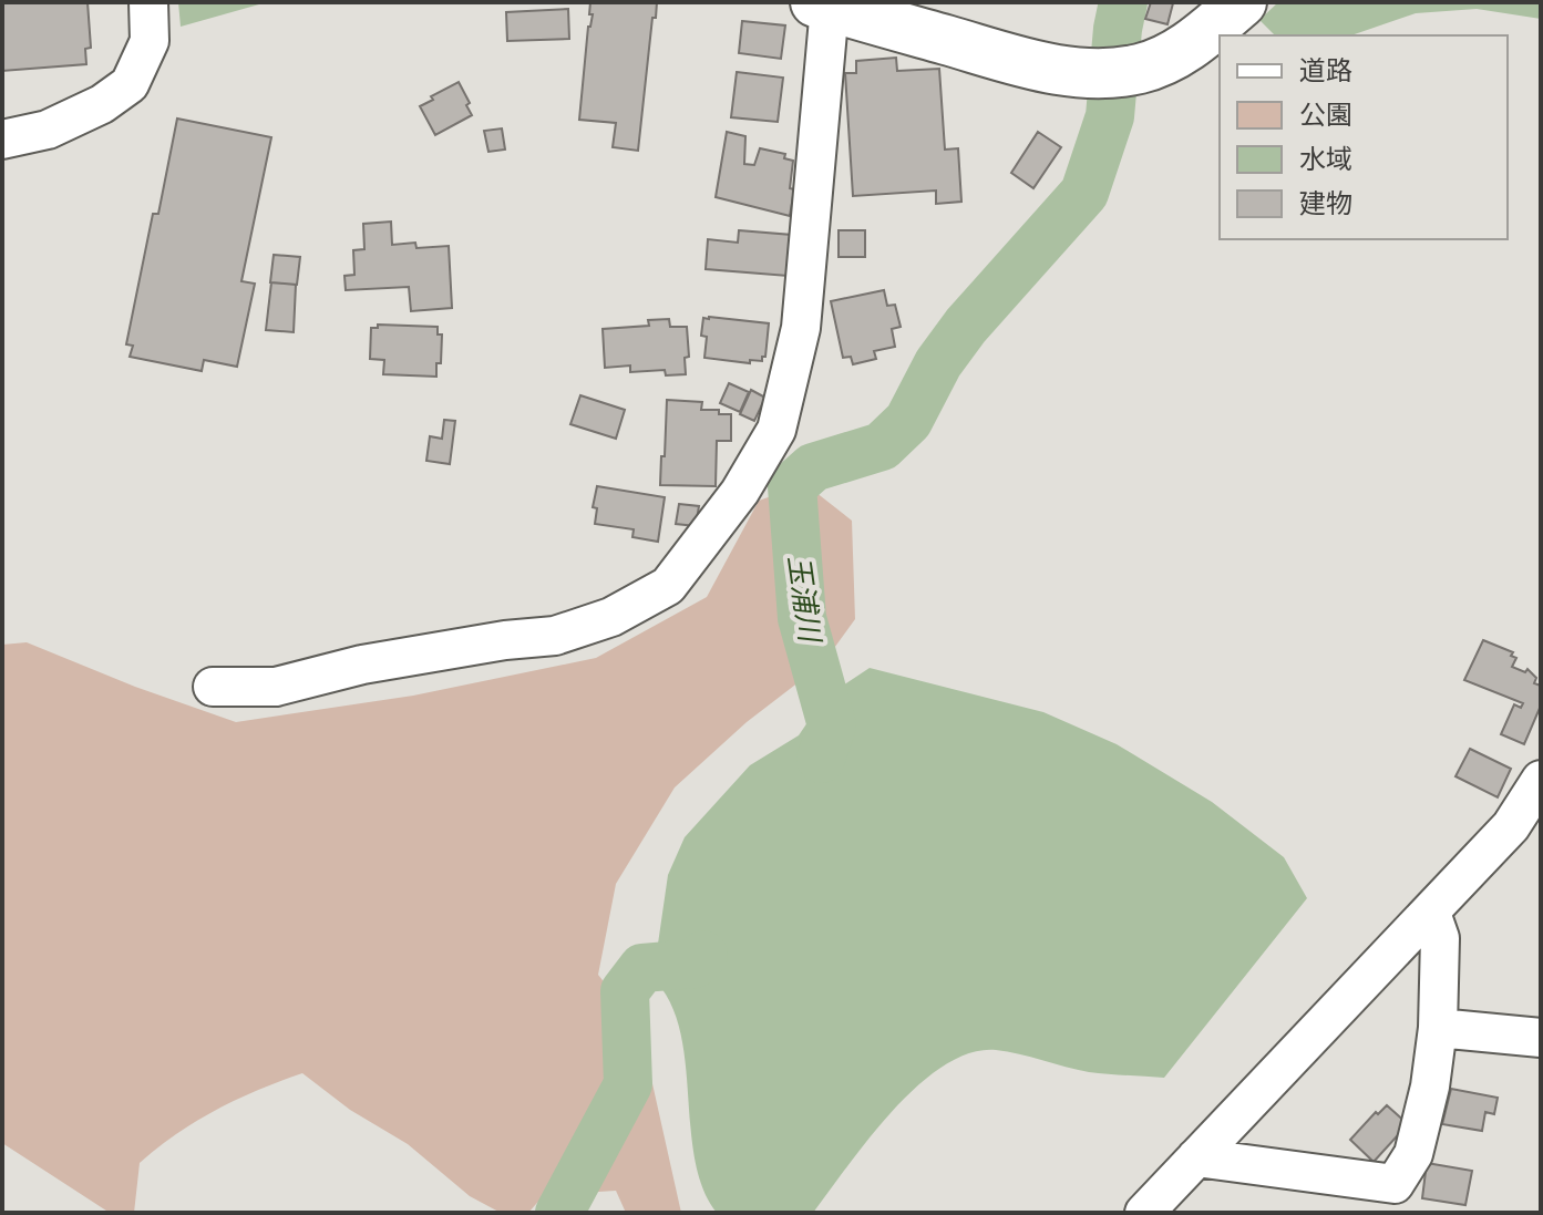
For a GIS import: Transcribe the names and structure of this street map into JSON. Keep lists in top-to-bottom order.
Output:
{
  "water": ["玉浦川"],
  "legend": [
    "道路",
    "公園",
    "水域",
    "建物"
  ]
}
